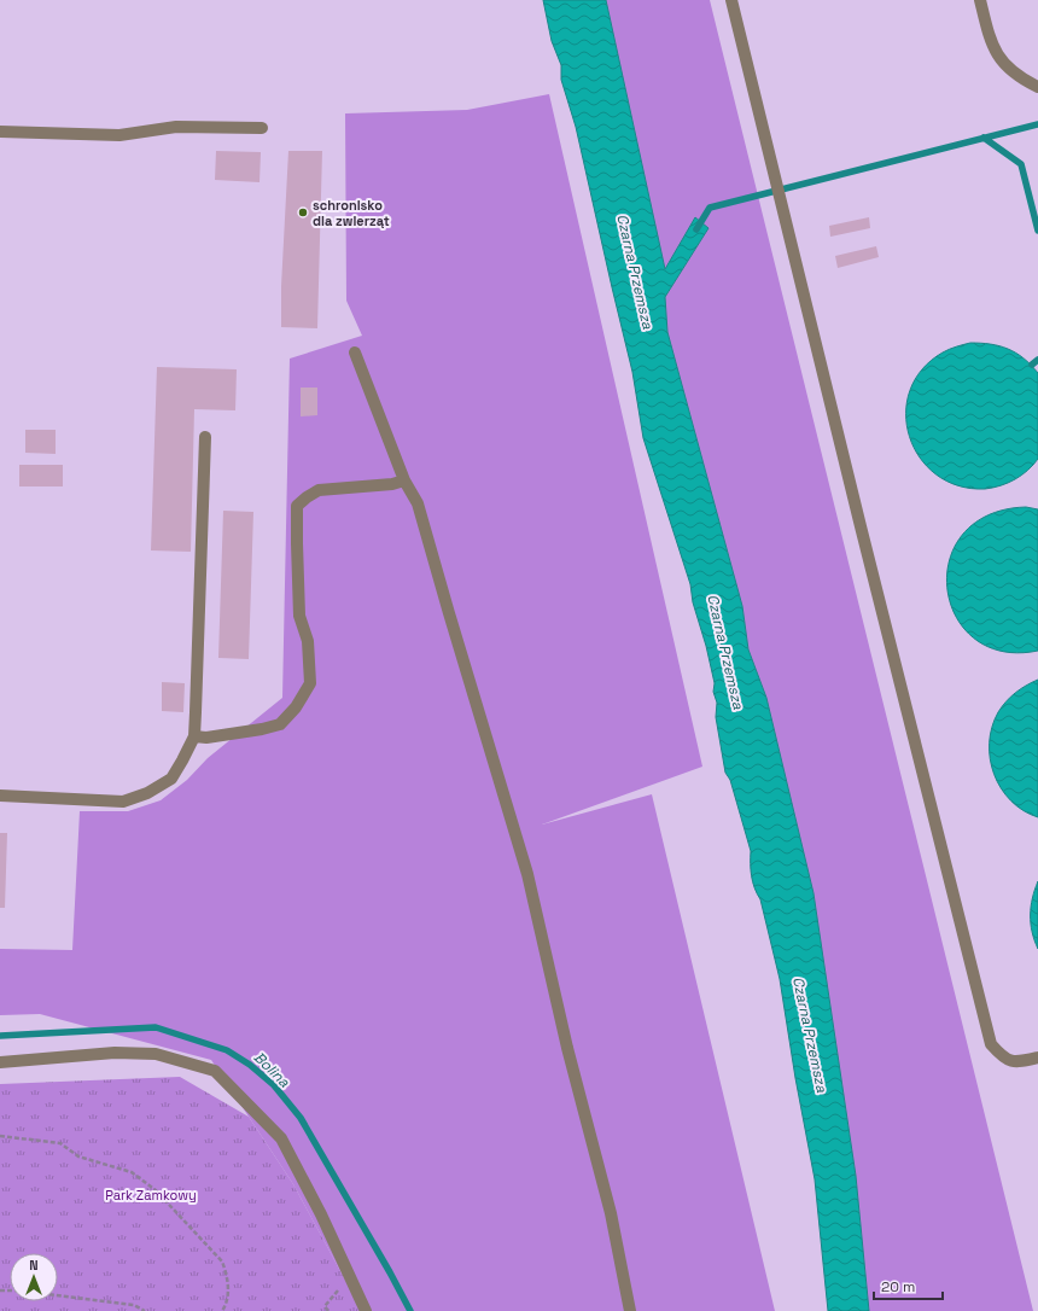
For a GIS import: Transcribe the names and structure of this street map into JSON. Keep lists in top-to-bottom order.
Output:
{
  "water": ["Czarna Przemsza", "Bolina"],
  "parks": ["Park Zamkowy"],
  "places": ["schronisko dla zwierząt"],
  "scale_bar": "20 m",
  "north": "top"
}
